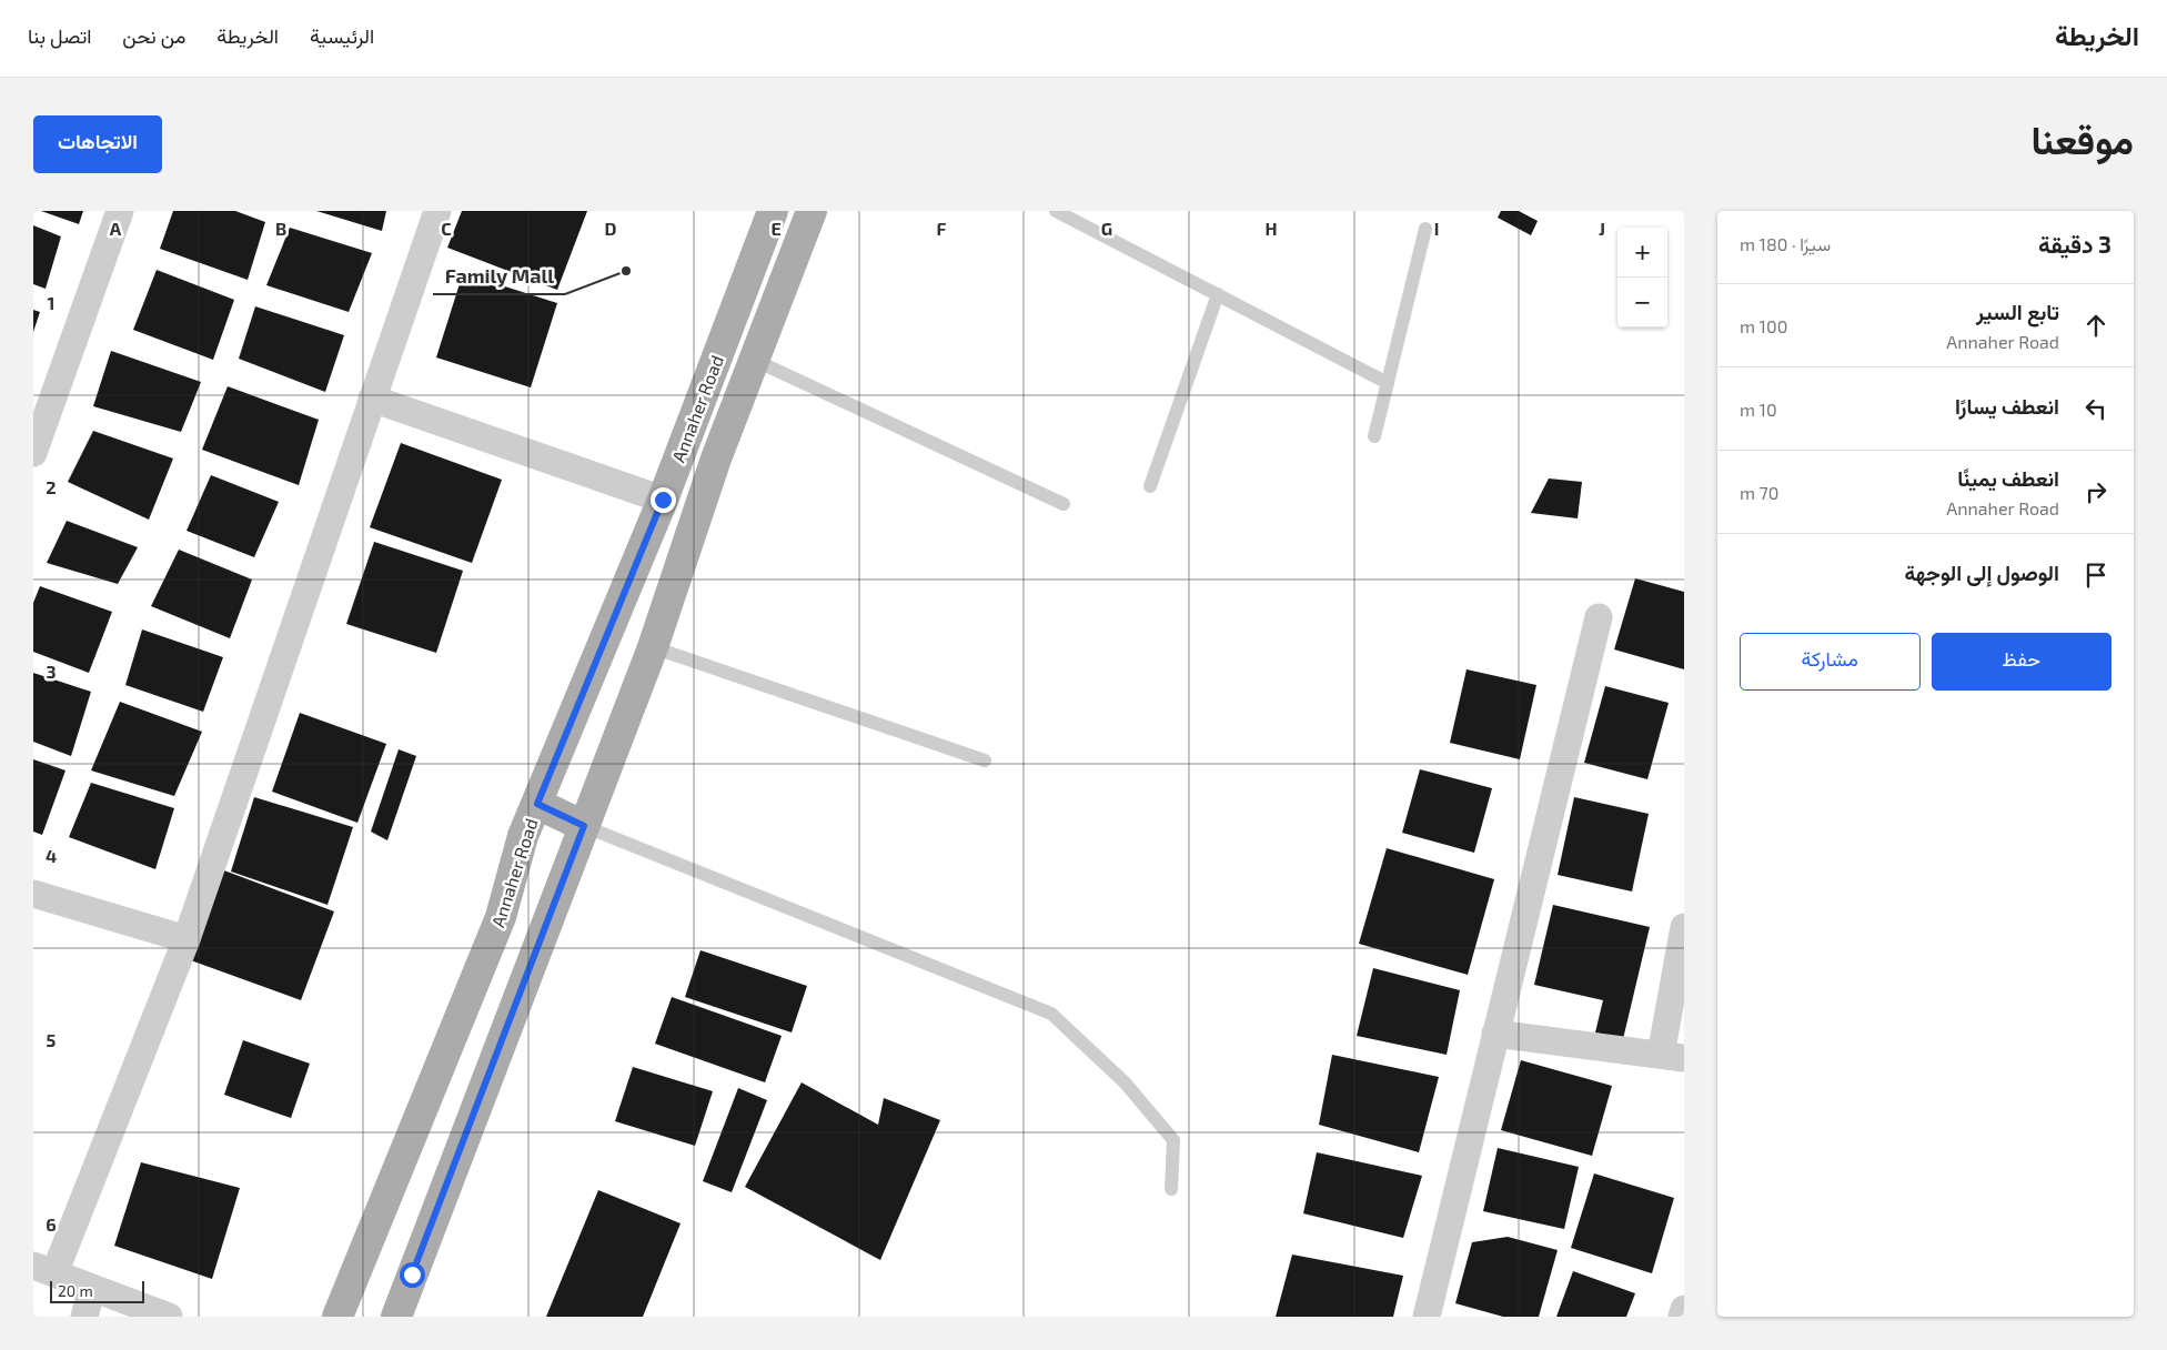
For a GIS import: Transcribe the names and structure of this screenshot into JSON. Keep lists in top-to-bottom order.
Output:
{
  "streets": {
    "main road": ["Annaher Road"]
  },
  "places": ["Family Mall"],
  "scale_bar": "20 m",
  "page": {
    "header": "الخريطة",
    "nav": [
      "الرئيسية",
      "الخريطة",
      "من نحن",
      "اتصل بنا"
    ],
    "title": "موقعنا",
    "buttons": [
      "الاتجاهات",
      ["حفظ", "مشاركة"]
    ],
    "heading": ["3 دقيقة", "سيرًا · 180 m"],
    "map_buttons": ["+", "−"],
    "list": [
      ["تابع السير", "Annaher Road", "100 m"],
      ["انعطف يسارًا", "10 m"],
      ["انعطف يمينًا", "Annaher Road", "70 m"],
      "الوصول إلى الوجهة"
    ],
    "scale": "20 m"
  },
  "grid": {
    "columns": [
      "A",
      "B",
      "C",
      "D",
      "E",
      "F",
      "G",
      "H",
      "I",
      "J"
    ],
    "rows": [
      "1",
      "2",
      "3",
      "4",
      "5",
      "6"
    ]
  }
}
